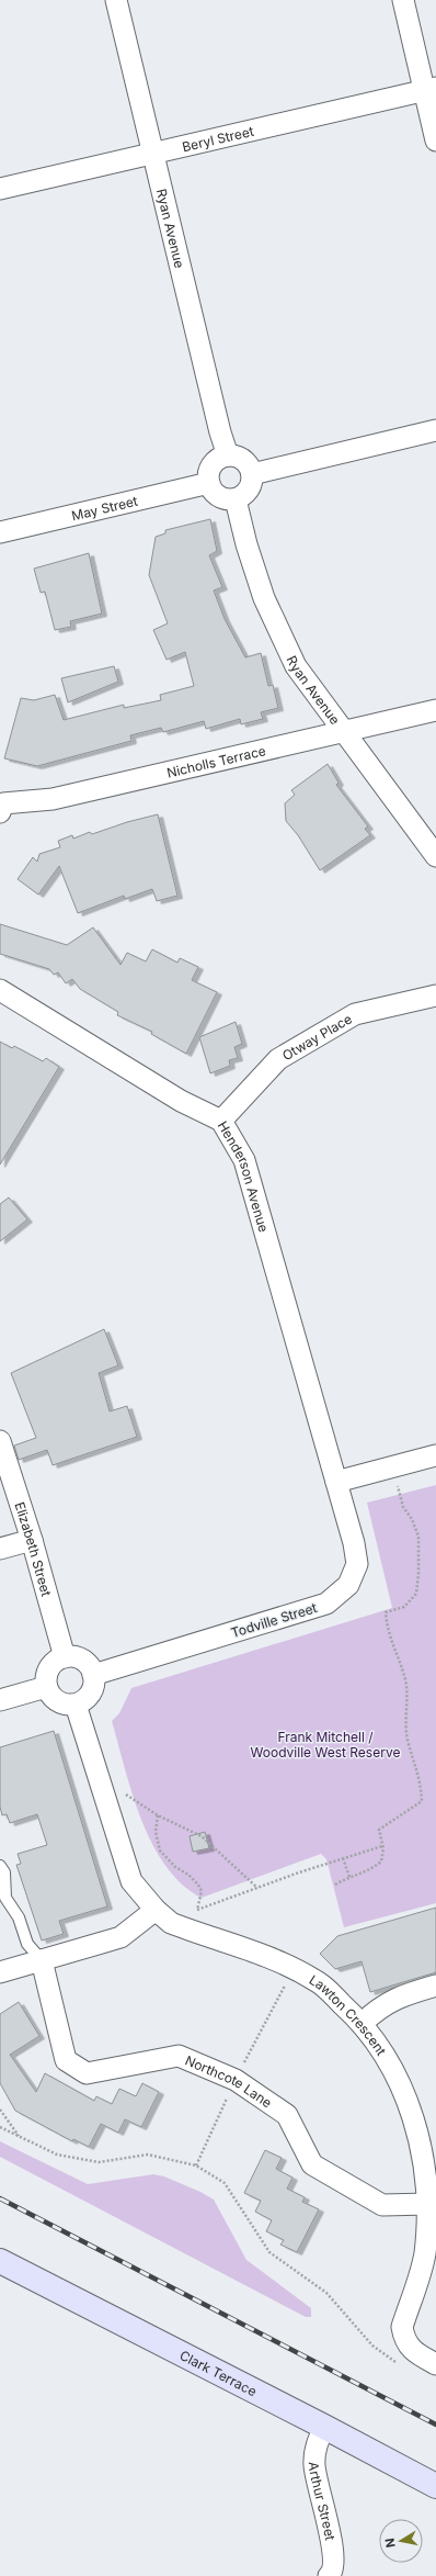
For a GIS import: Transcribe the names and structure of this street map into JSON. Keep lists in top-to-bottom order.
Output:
{
  "streets": {
    "main road": ["Clark Terrace"],
    "street": [
      "Beryl Street",
      "Ryan Avenue",
      "May Street",
      "Nicholls Terrace",
      "Otway Place",
      "Henderson Avenue",
      "Elizabeth Street",
      "Todville Street",
      "Lawton Crescent",
      "Northcote Lane",
      "Arthur Street"
    ]
  },
  "crossings": [
    ["Beryl Street", "Ryan Avenue"],
    ["Ryan Avenue", "May Street"],
    ["Ryan Avenue", "Nicholls Terrace"],
    ["Otway Place", "Henderson Avenue"],
    ["Henderson Avenue", "Todville Street"],
    ["Elizabeth Street", "Todville Street"],
    ["Lawton Crescent", "Northcote Lane"],
    ["Clark Terrace", "Arthur Street"]
  ],
  "parks": ["Frank Mitchell / Woodville West Reserve"],
  "north": "left"
}
